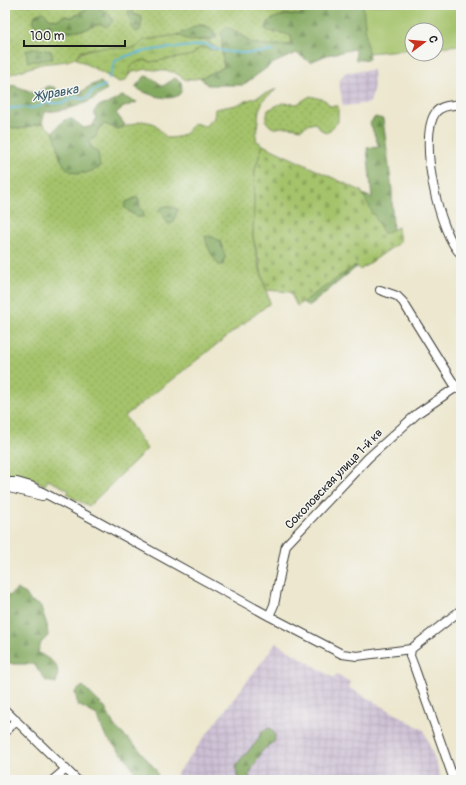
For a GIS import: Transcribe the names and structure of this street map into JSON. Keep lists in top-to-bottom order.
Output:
{
  "streets": {
    "street": ["Соколовская улица 1-й кв"]
  },
  "water": ["Журавка"],
  "scale_bar": "100 m",
  "north": "right"
}
